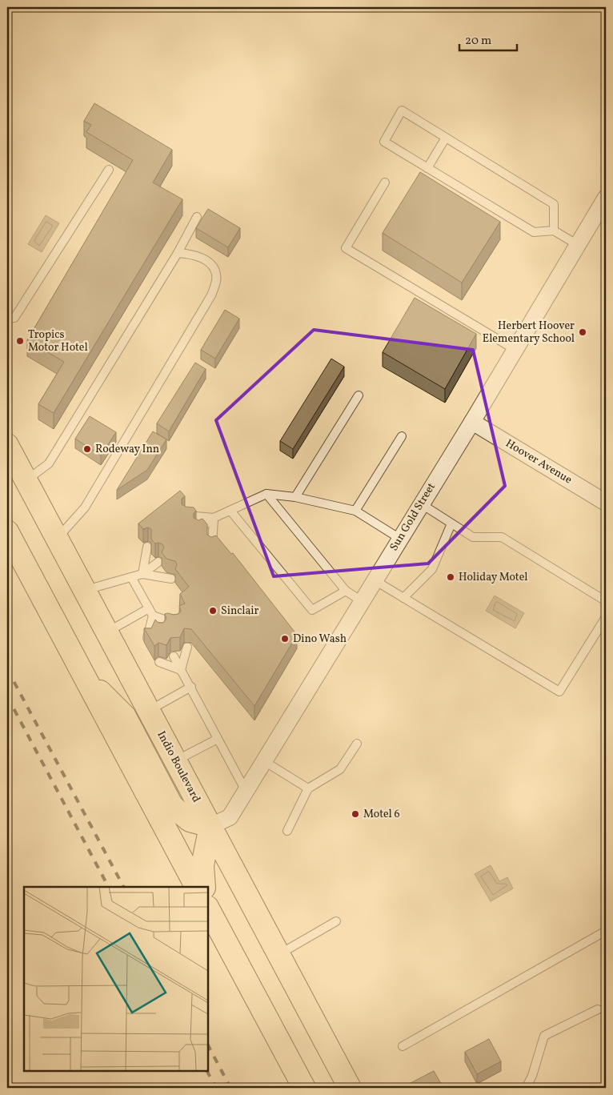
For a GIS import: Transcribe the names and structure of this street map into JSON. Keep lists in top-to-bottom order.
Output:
{
  "streets": {
    "main road": ["Indio Boulevard"],
    "street": ["Hoover Avenue", "Sun Gold Street"]
  },
  "crossings": [
    ["Hoover Avenue", "Sun Gold Street"],
    ["Sun Gold Street", "Indio Boulevard"]
  ],
  "places": [
    "Herbert Hoover Elementary School",
    "Tropics Motor Hotel",
    "Rodeway Inn",
    "Holiday Motel",
    "Sinclair",
    "Dino Wash",
    "Motel 6"
  ],
  "scale_bar": "20 m"
}
